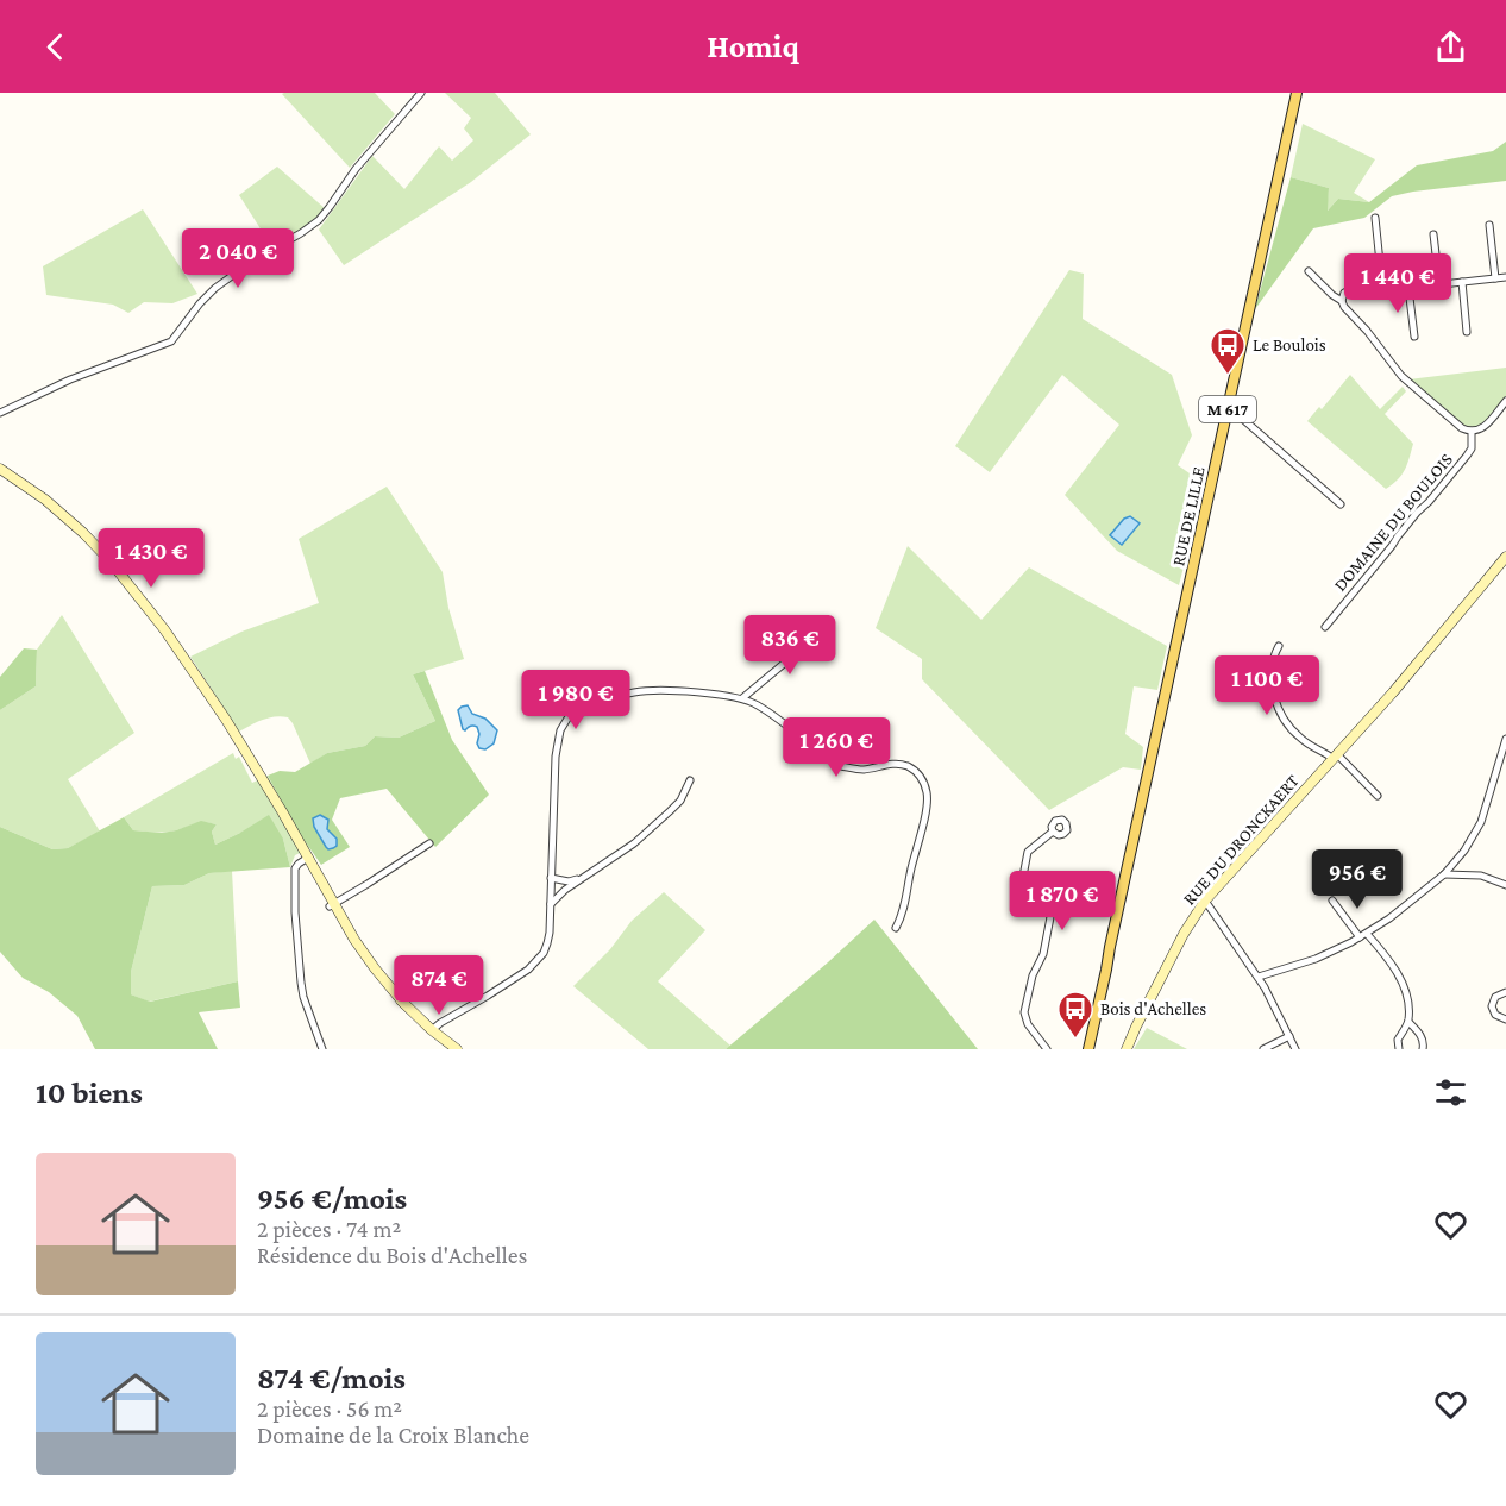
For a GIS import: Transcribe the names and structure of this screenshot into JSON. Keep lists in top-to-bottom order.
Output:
{
  "streets": {
    "main road": ["M 617", "RUE DE LILLE", "RUE DU DRONCKAERT"],
    "street": ["DOMAINE DU BOULOIS"]
  },
  "places": {
    "bus stop": ["Le Boulois", "Bois d'Achelles"]
  },
  "page": {
    "header": "Homiq",
    "price": [
      "2 040 €",
      "1 440 €",
      "1 430 €",
      "836 €",
      "1 100 €",
      "1 980 €",
      "1 260 €",
      "956 €",
      "1 870 €",
      "874 €"
    ],
    "heading": "10 biens",
    "list": [
      {
        "name": "956 €/mois",
        "note": "2 pièces · 74 m² · Résidence du Bois d'Achelles"
      },
      {
        "name": "874 €/mois",
        "note": "2 pièces · 56 m² · Domaine de la Croix Blanche"
      }
    ]
  }
}
